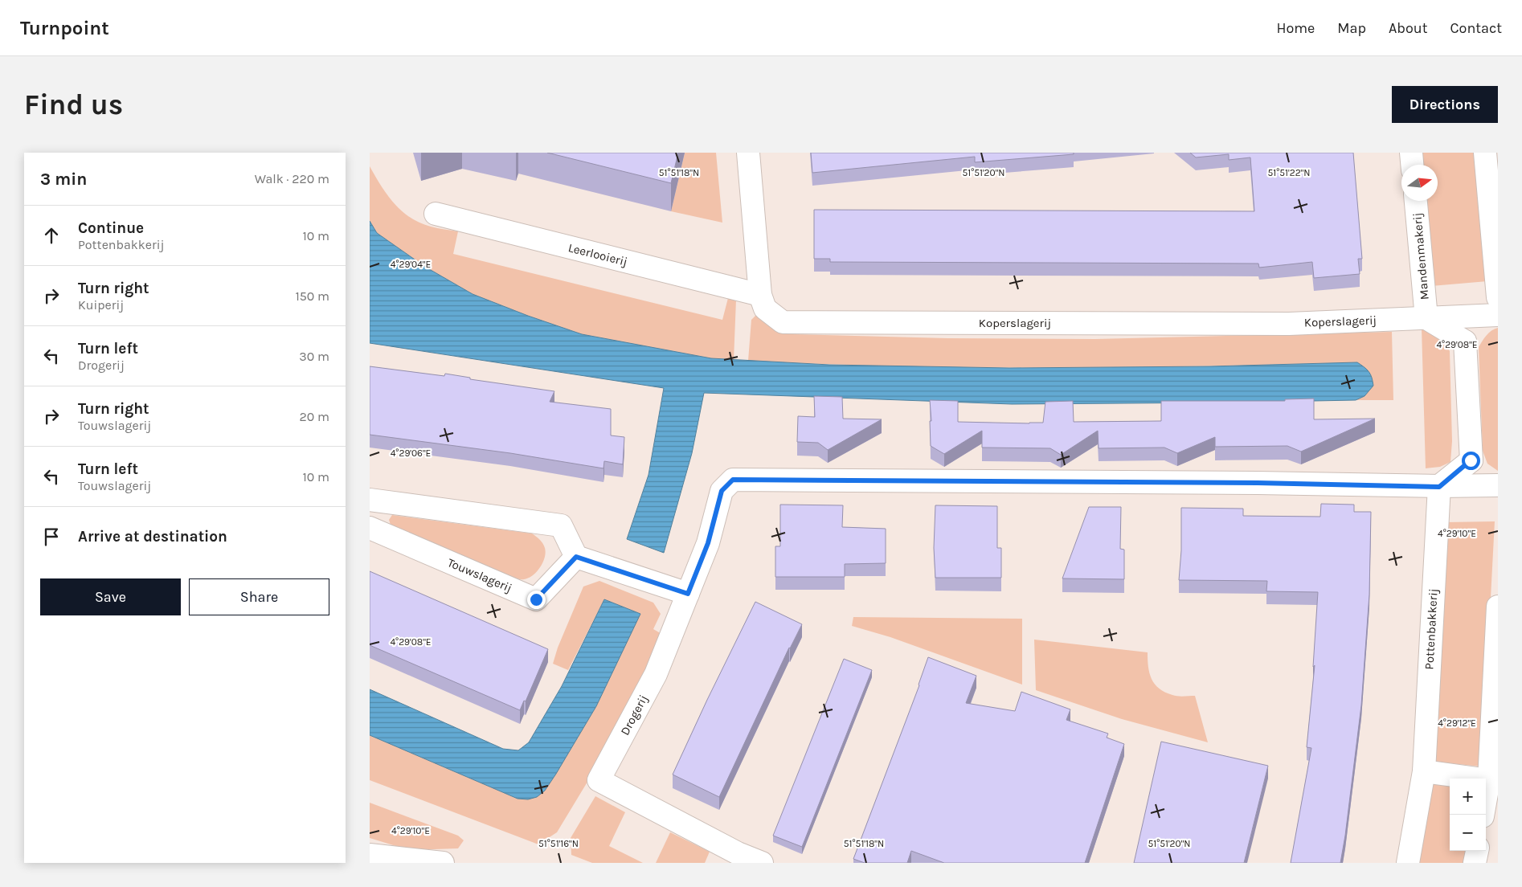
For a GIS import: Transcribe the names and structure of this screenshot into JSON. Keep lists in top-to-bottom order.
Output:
{
  "streets": {
    "street": [
      "Leerlooierij",
      "Mandenmakerij",
      "Koperslagerij",
      "Touwslagerij",
      "Pottenbakkerij",
      "Drogerij"
    ]
  },
  "crossings": [
    ["Leerlooierij", "Koperslagerij"],
    ["Mandenmakerij", "Koperslagerij"],
    ["Pottenbakkerij", "Drogerij"]
  ],
  "north": "right",
  "page": {
    "header": "Turnpoint",
    "nav": [
      "Home",
      "Map",
      "About",
      "Contact"
    ],
    "buttons": [
      "Directions",
      ["Save", "Share"]
    ],
    "title": "Find us",
    "heading": ["3 min", "Walk · 220 m"],
    "list": [
      ["Continue", "Pottenbakkerij", "10 m"],
      ["Turn right", "Kuiperij", "150 m"],
      ["Turn left", "Drogerij", "30 m"],
      ["Turn right", "Touwslagerij", "20 m"],
      ["Turn left", "Touwslagerij", "10 m"],
      "Arrive at destination"
    ],
    "map_buttons": ["+", "−"]
  },
  "coordinates": [
    "51°51'18\"N",
    "51°51'20\"N",
    "51°51'22\"N",
    "4°29'04\"E",
    "4°29'08\"E",
    "4°29'06\"E",
    "4°29'10\"E",
    "4°29'12\"E",
    "51°51'16\"N"
  ]
}
